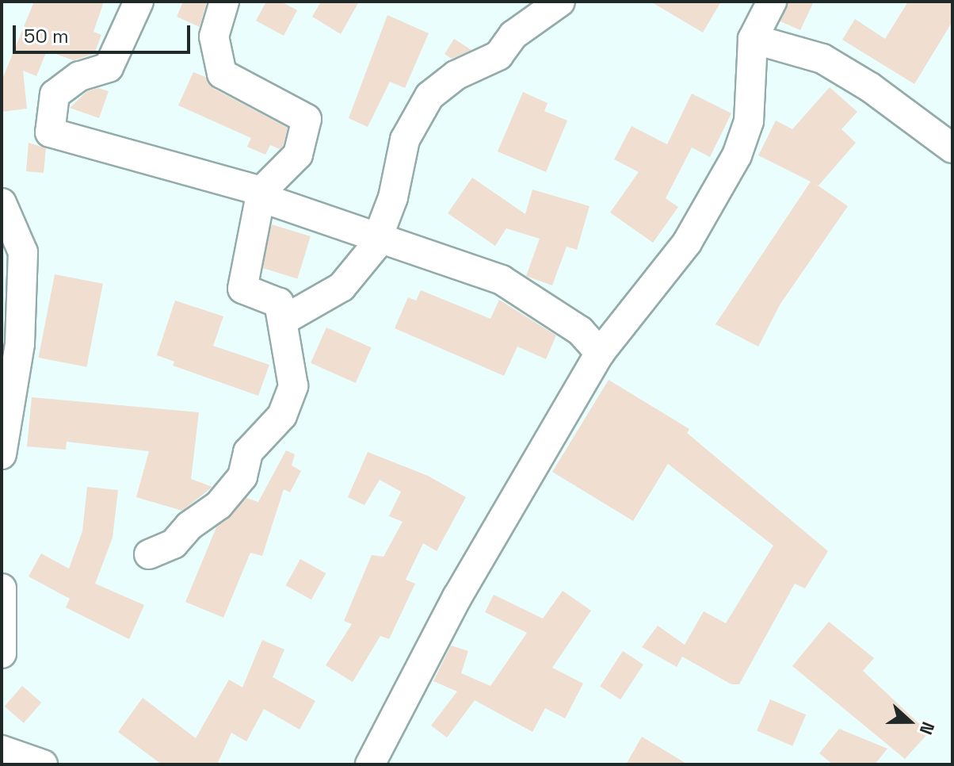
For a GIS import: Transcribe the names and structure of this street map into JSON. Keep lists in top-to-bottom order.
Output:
{
  "scale_bar": "50 m",
  "north": "right"
}
